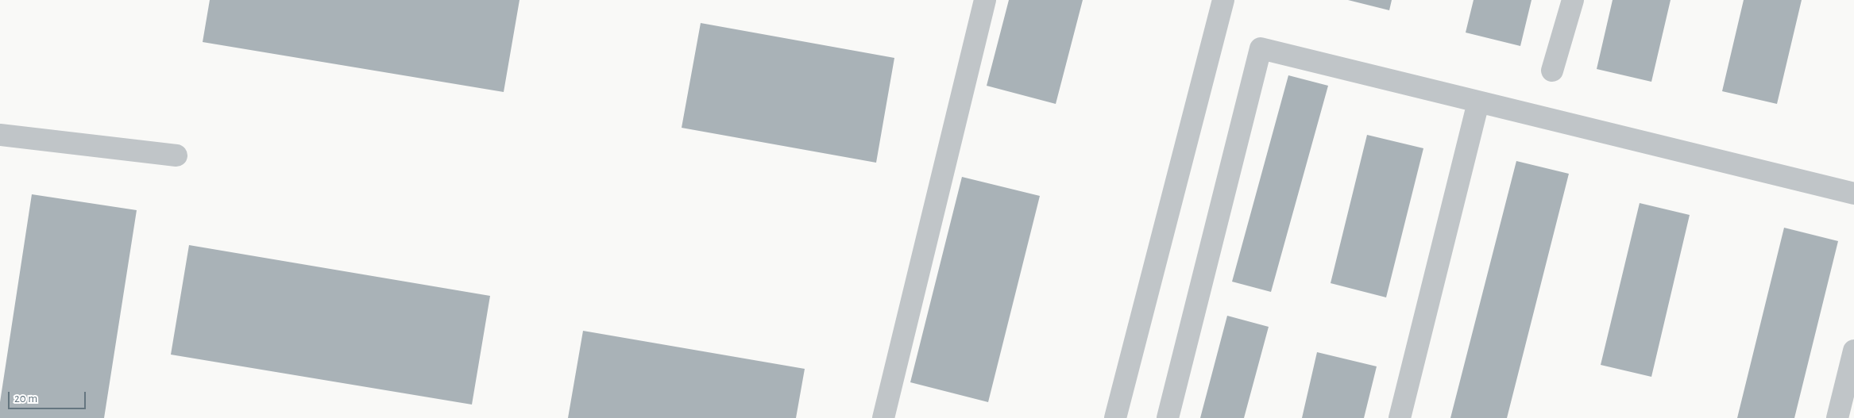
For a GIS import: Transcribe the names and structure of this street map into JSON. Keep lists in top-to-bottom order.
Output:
{
  "scale_bar": "20 m"
}
